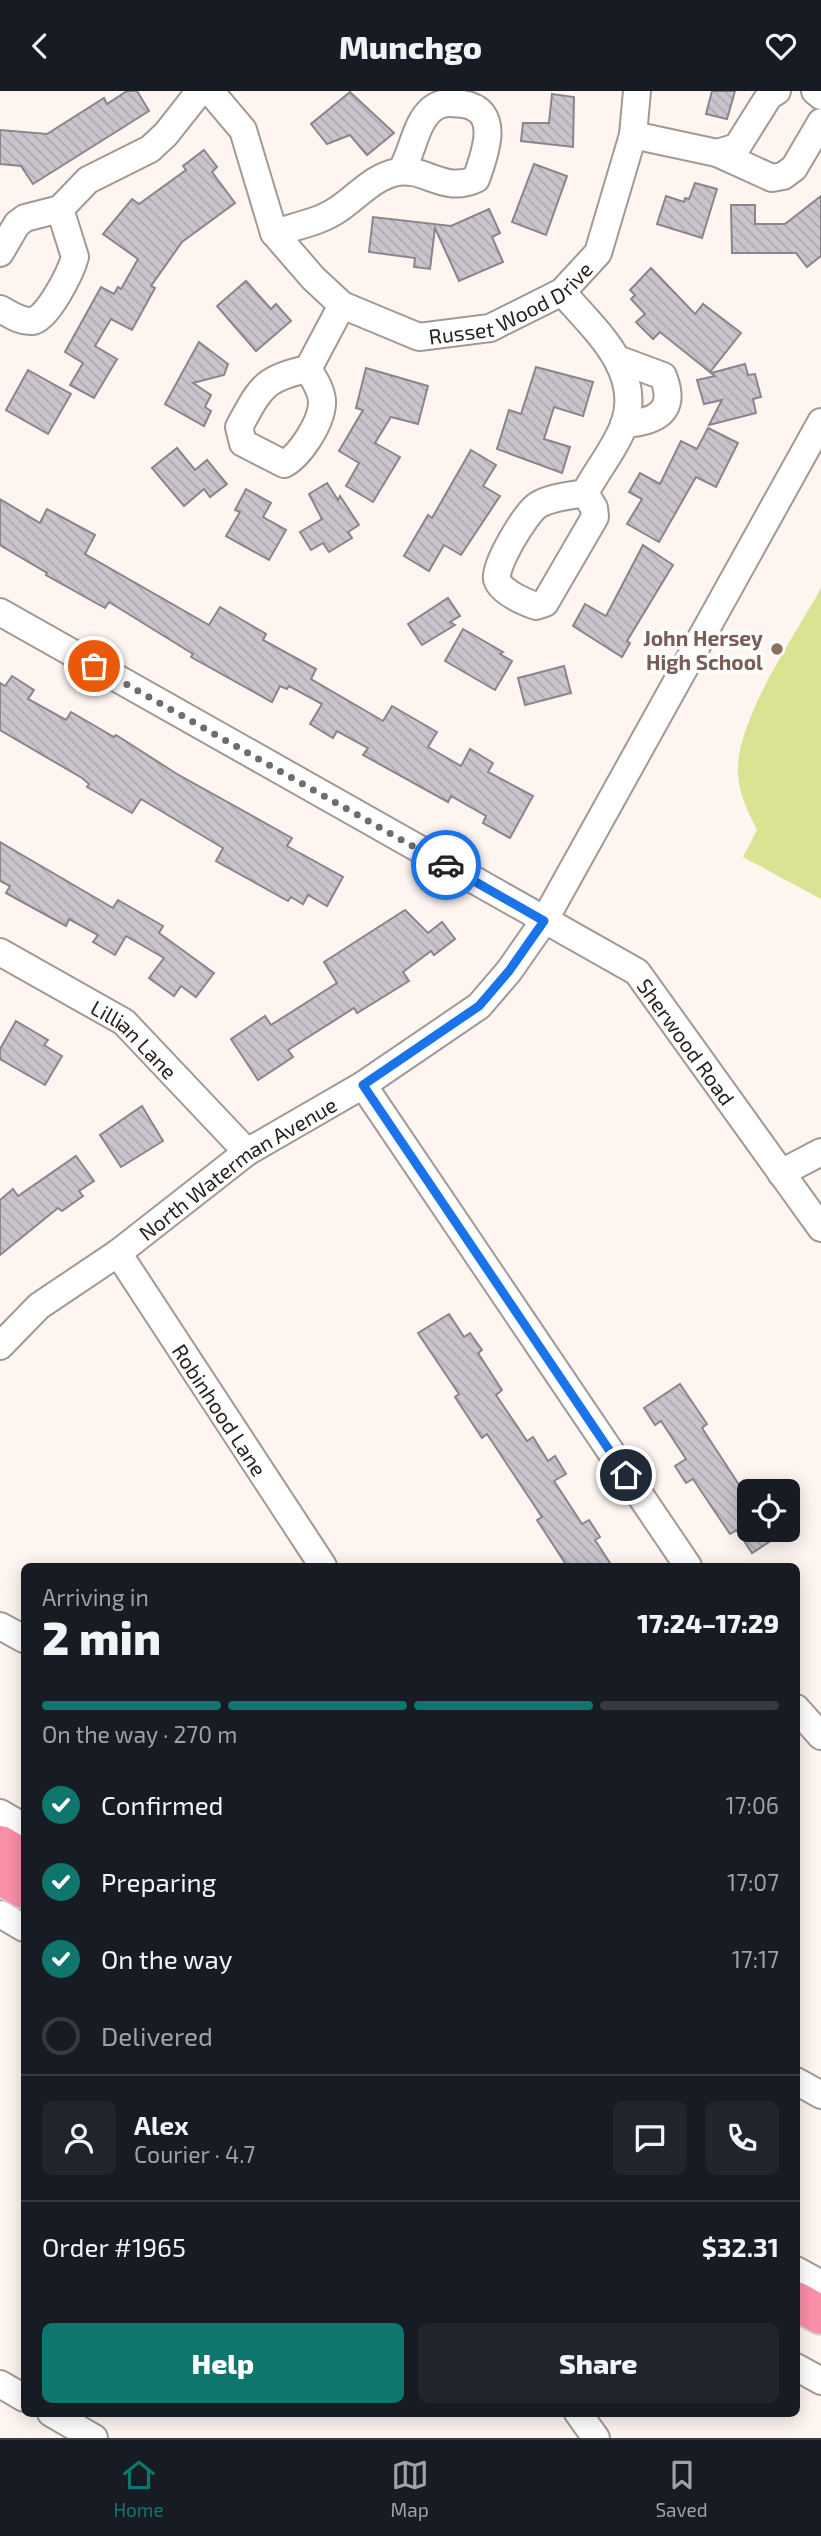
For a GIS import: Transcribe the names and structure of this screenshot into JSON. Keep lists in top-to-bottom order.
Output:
{
  "streets": {
    "street": [
      "Russet Wood Drive",
      "Lillian Lane",
      "Sherwood Road",
      "North Waterman Avenue",
      "Robinhood Lane"
    ]
  },
  "crossings": [
    ["Lillian Lane", "North Waterman Avenue"],
    ["Sherwood Road", "North Waterman Avenue"],
    ["North Waterman Avenue", "Robinhood Lane"]
  ],
  "places": ["John Hersey High School"],
  "page": {
    "header": "Munchgo",
    "heading": ["2 min", "Arriving in", "17:24–17:29"],
    "panel": [
      "Alex",
      "Courier · 4.7",
      "Order #1965",
      "$32.31"
    ],
    "bar": "On the way · 270 m",
    "list": [
      ["Confirmed", "17:06"],
      ["Preparing", "17:07"],
      ["On the way", "17:17"],
      "Delivered"
    ],
    "buttons": ["Help", "Share"],
    "tabs": ["Home", "Map", "Saved"]
  }
}
